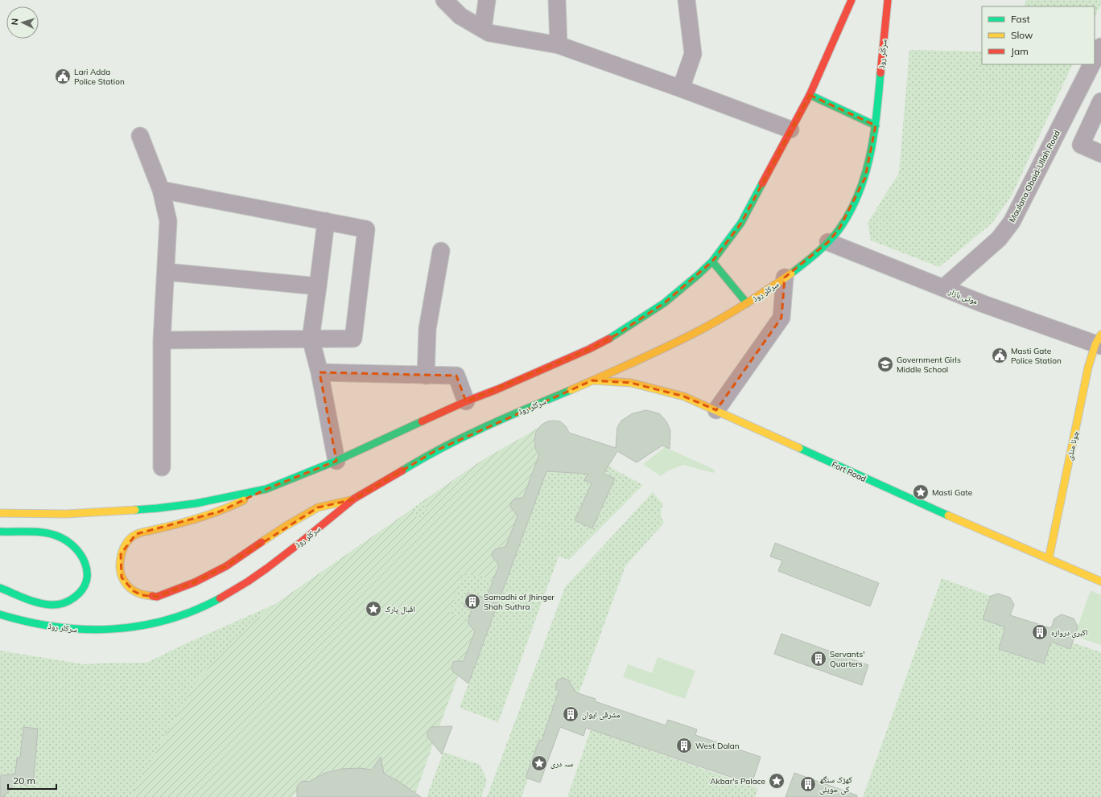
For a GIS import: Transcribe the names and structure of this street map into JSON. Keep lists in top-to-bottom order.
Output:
{
  "streets": {
    "main road": ["سرکلر روڈ", "چونا منڈی", "Fort Road"],
    "street": ["Maulana Obaid-Ullah Road", "موتی بازار"]
  },
  "crossings": [
    ["سرکلر روڈ", "موتی بازار"],
    ["سرکلر روڈ", "Fort Road"],
    ["Maulana Obaid-Ullah Road", "موتی بازار"],
    ["موتی بازار", "چونا منڈی"],
    ["چونا منڈی", "Fort Road"]
  ],
  "places": {
    "public building": ["Lari Adda Police Station", "Masti Gate Police Station"],
    "school or university": ["Government Girls Middle School"],
    "place": [
      "Masti Gate",
      "اقبال پارک",
      "سہ دری",
      "Akbar's Palace"
    ],
    "building": [
      "Samadhi of Jhinger Shah Suthra",
      "اکبری دروازہ",
      "Servants' Quarters",
      "مشرقی ایوان",
      "West Dalan",
      "کھڑک سنگھ کی حویلی"
    ]
  },
  "legend": ["Fast", "Slow", "Jam"],
  "scale_bar": "20 m",
  "north": "left"
}
